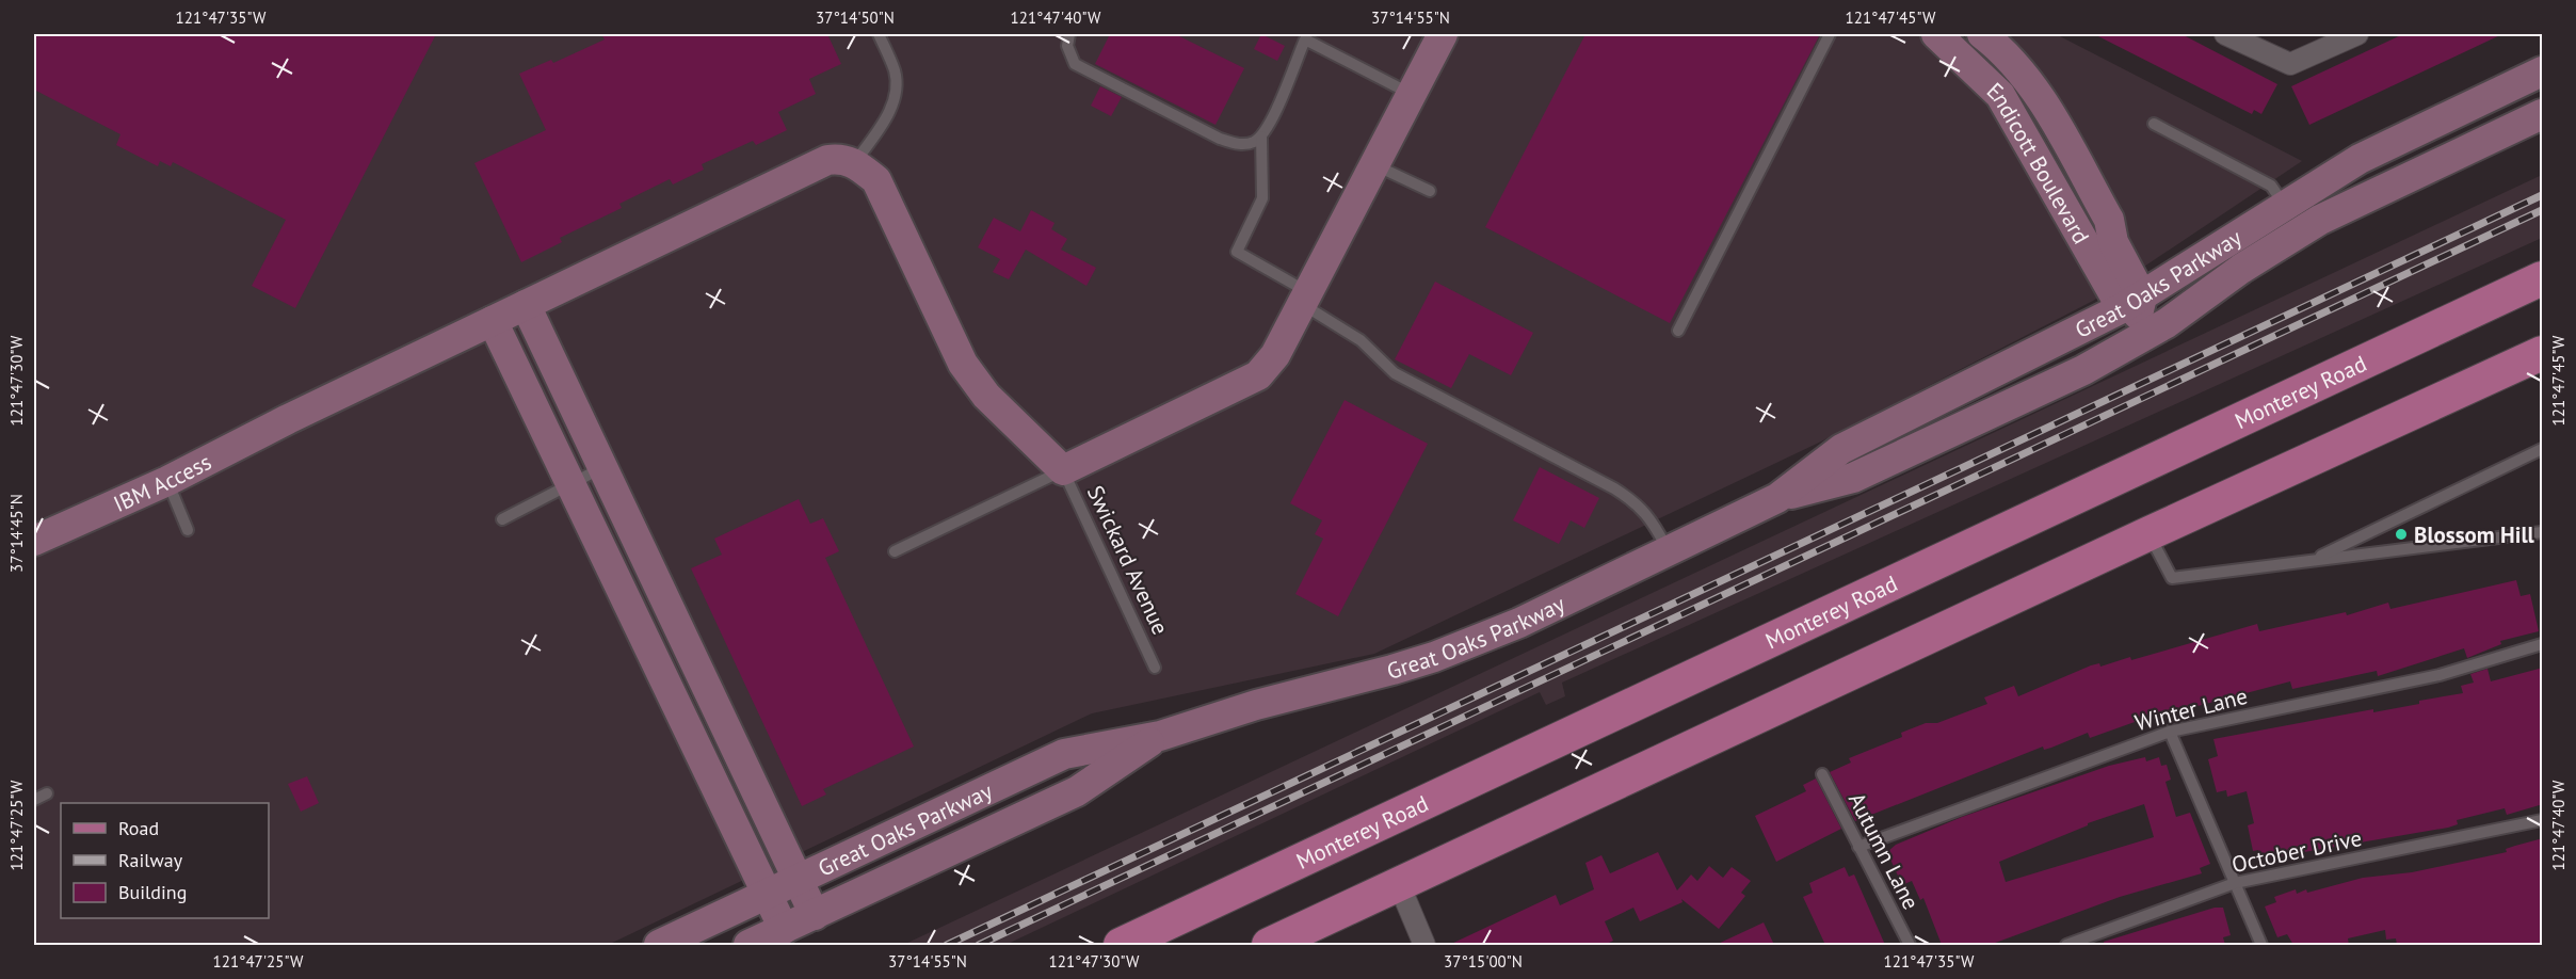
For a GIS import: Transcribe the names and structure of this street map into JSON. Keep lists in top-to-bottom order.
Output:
{
  "streets": {
    "main road": ["Monterey Road"],
    "street": ["Endicott Boulevard", "Great Oaks Parkway", "IBM Access"],
    "lane": [
      "Swickard Avenue",
      "Winter Lane",
      "Autumn Lane",
      "October Drive"
    ]
  },
  "crossings": [
    ["Endicott Boulevard", "Great Oaks Parkway"],
    ["Winter Lane", "Autumn Lane"]
  ],
  "places": ["Blossom Hill"],
  "legend": ["Road", "Railway", "Building"],
  "coordinates": [
    "121°47'35\"W",
    "37°14'50\"N",
    "121°47'40\"W",
    "37°14'55\"N",
    "121°47'45\"W",
    "121°47'30\"W",
    "37°14'45\"N",
    "121°47'25\"W",
    "37°15'00\"N"
  ]
}
